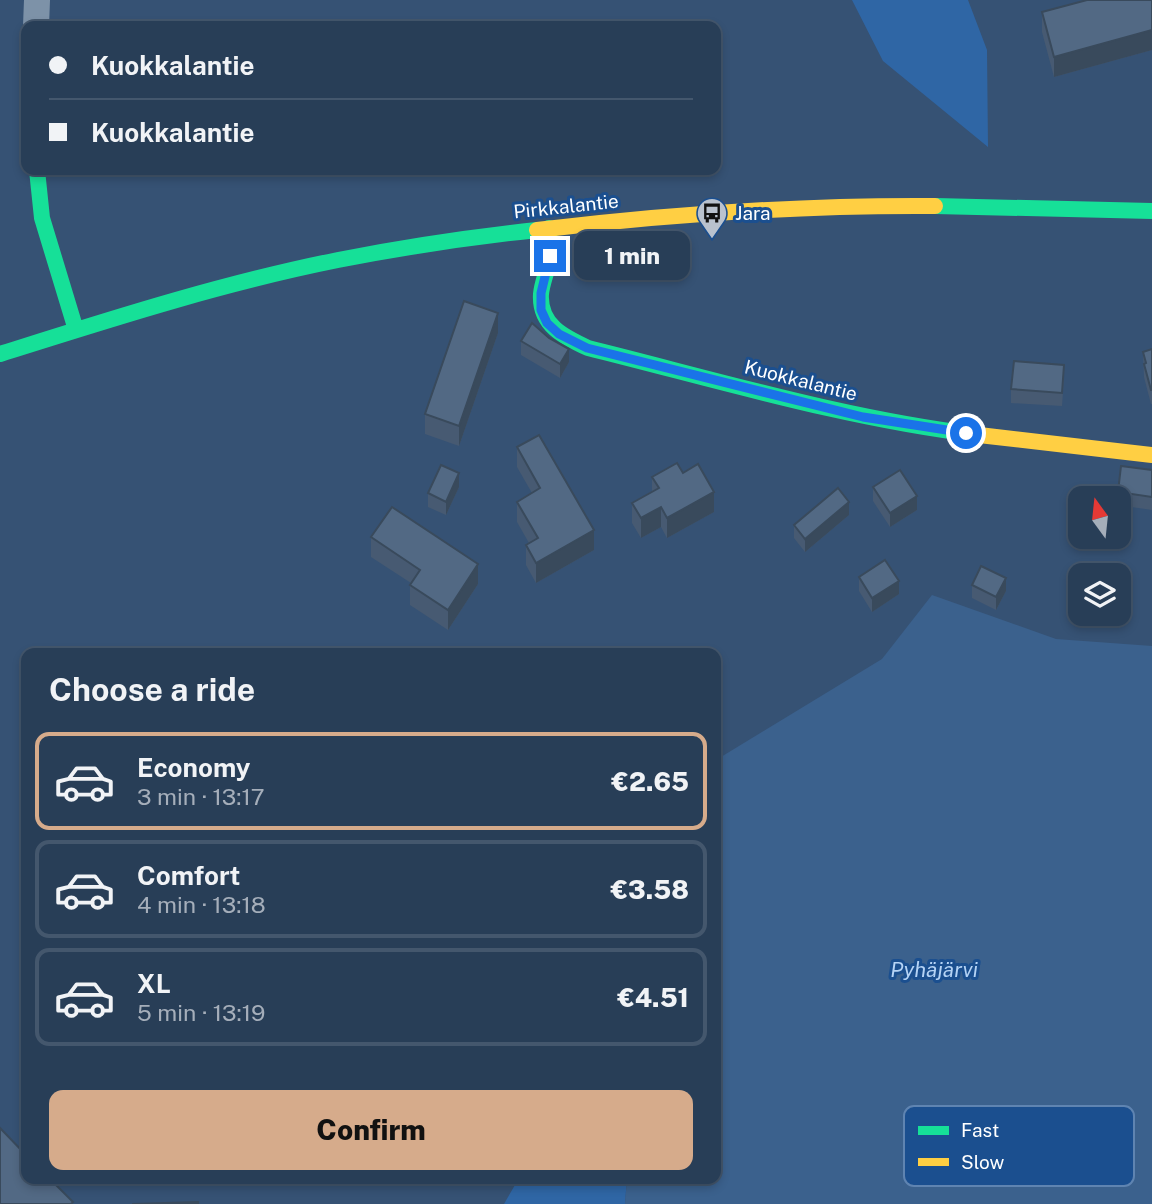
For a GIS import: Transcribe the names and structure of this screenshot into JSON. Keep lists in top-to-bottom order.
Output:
{
  "streets": {
    "street": ["Pirkkalantie", "Kuokkalantie"]
  },
  "crossings": [
    ["Pirkkalantie", "Kuokkalantie"]
  ],
  "water": ["Pyhäjärvi"],
  "places": {
    "bus stop": ["Jara"]
  },
  "legend": ["Fast", "Slow"],
  "north": "top",
  "page": {
    "banner": ["Kuokkalantie", "Kuokkalantie"],
    "bubble": "1 min",
    "heading": "Choose a ride",
    "list": [
      {
        "name": "Economy",
        "note": "3 min · 13:17",
        "value": "€2.65"
      },
      {
        "name": "Comfort",
        "note": "4 min · 13:18",
        "value": "€3.58"
      },
      {
        "name": "XL",
        "note": "5 min · 13:19",
        "value": "€4.51"
      }
    ],
    "buttons": "Confirm"
  }
}
